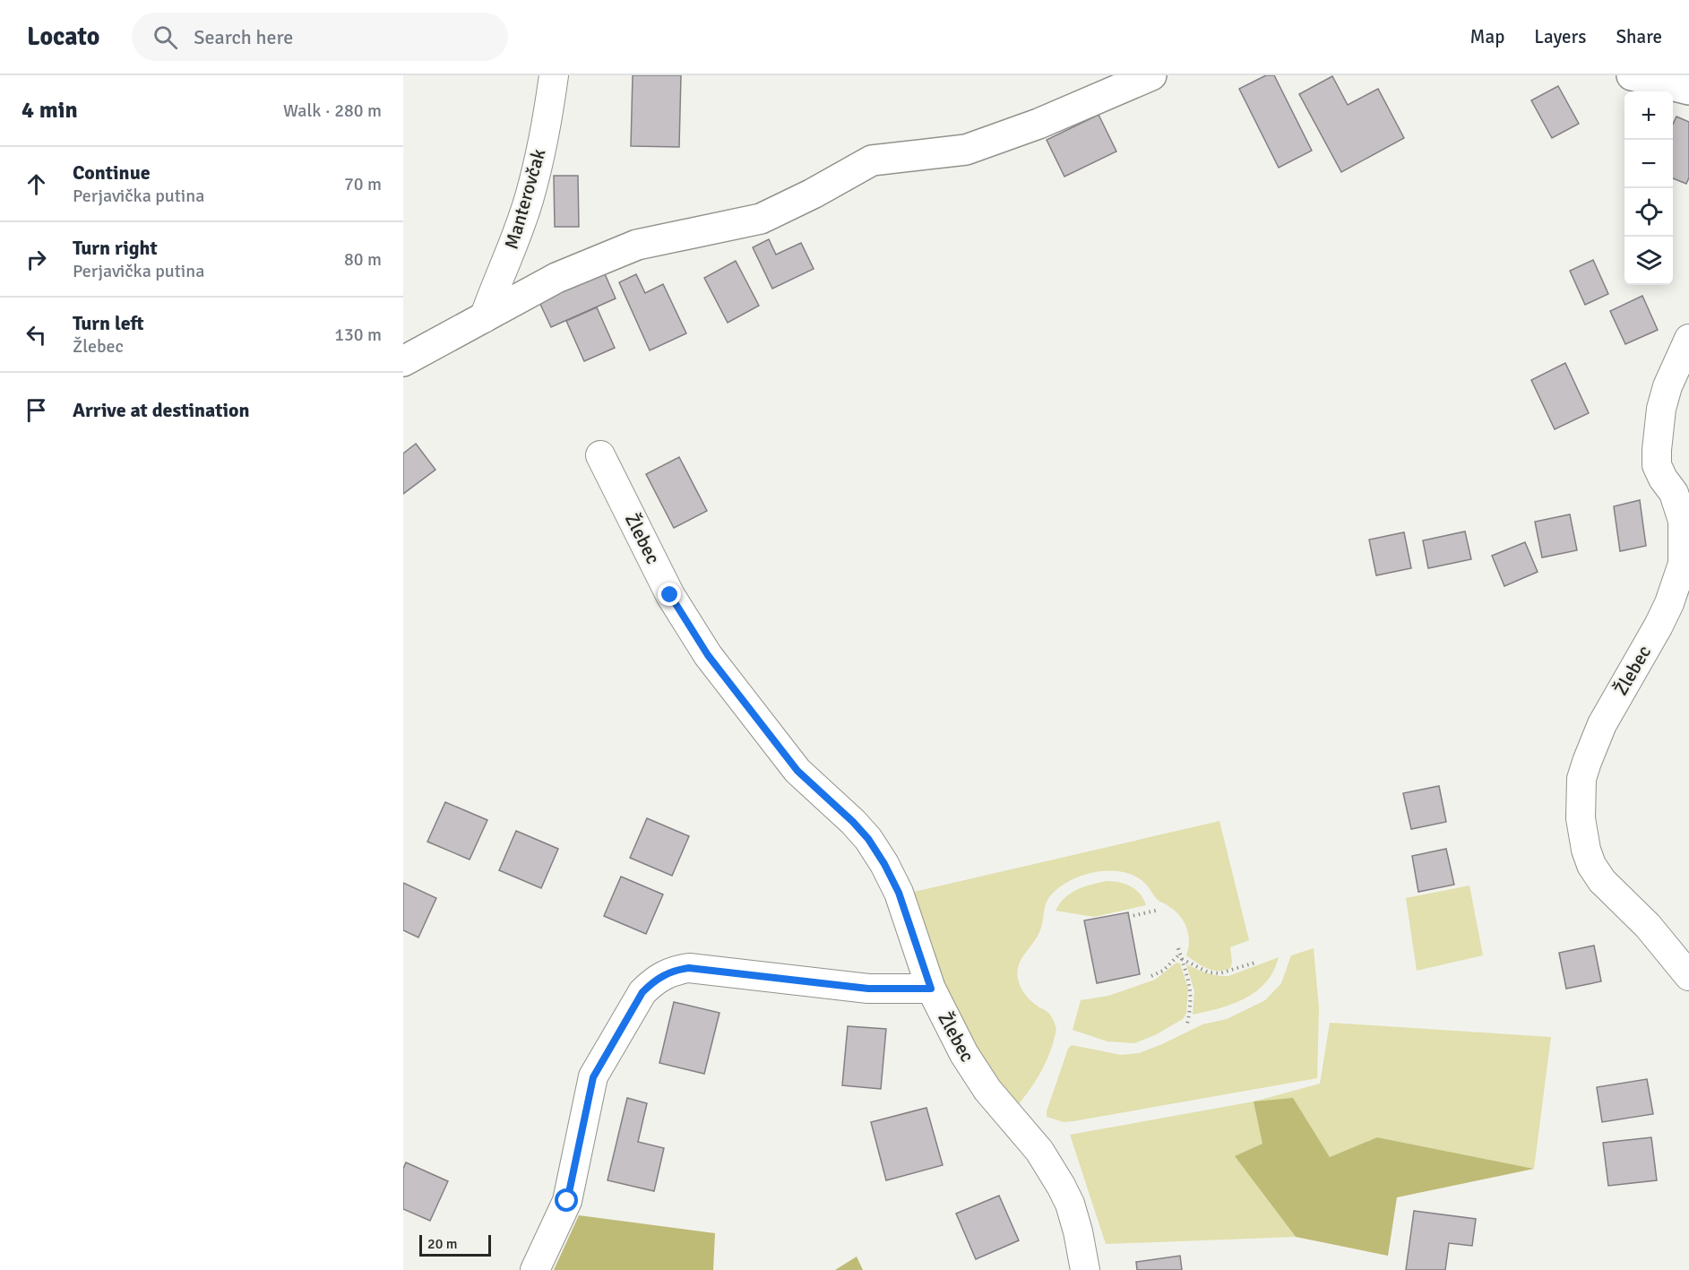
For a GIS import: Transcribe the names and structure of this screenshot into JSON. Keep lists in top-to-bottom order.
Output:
{
  "streets": {
    "street": ["Manterovčak", "Žlebec"]
  },
  "scale_bar": "20 m",
  "page": {
    "header": "Locato",
    "search": "Search here",
    "nav": ["Map", "Layers", "Share"],
    "heading": ["4 min", "Walk · 280 m"],
    "map_buttons": ["+", "−"],
    "list": [
      ["Continue", "Perjavička putina", "70 m"],
      ["Turn right", "Perjavička putina", "80 m"],
      ["Turn left", "Žlebec", "130 m"],
      "Arrive at destination"
    ],
    "scale": "20 m"
  }
}
